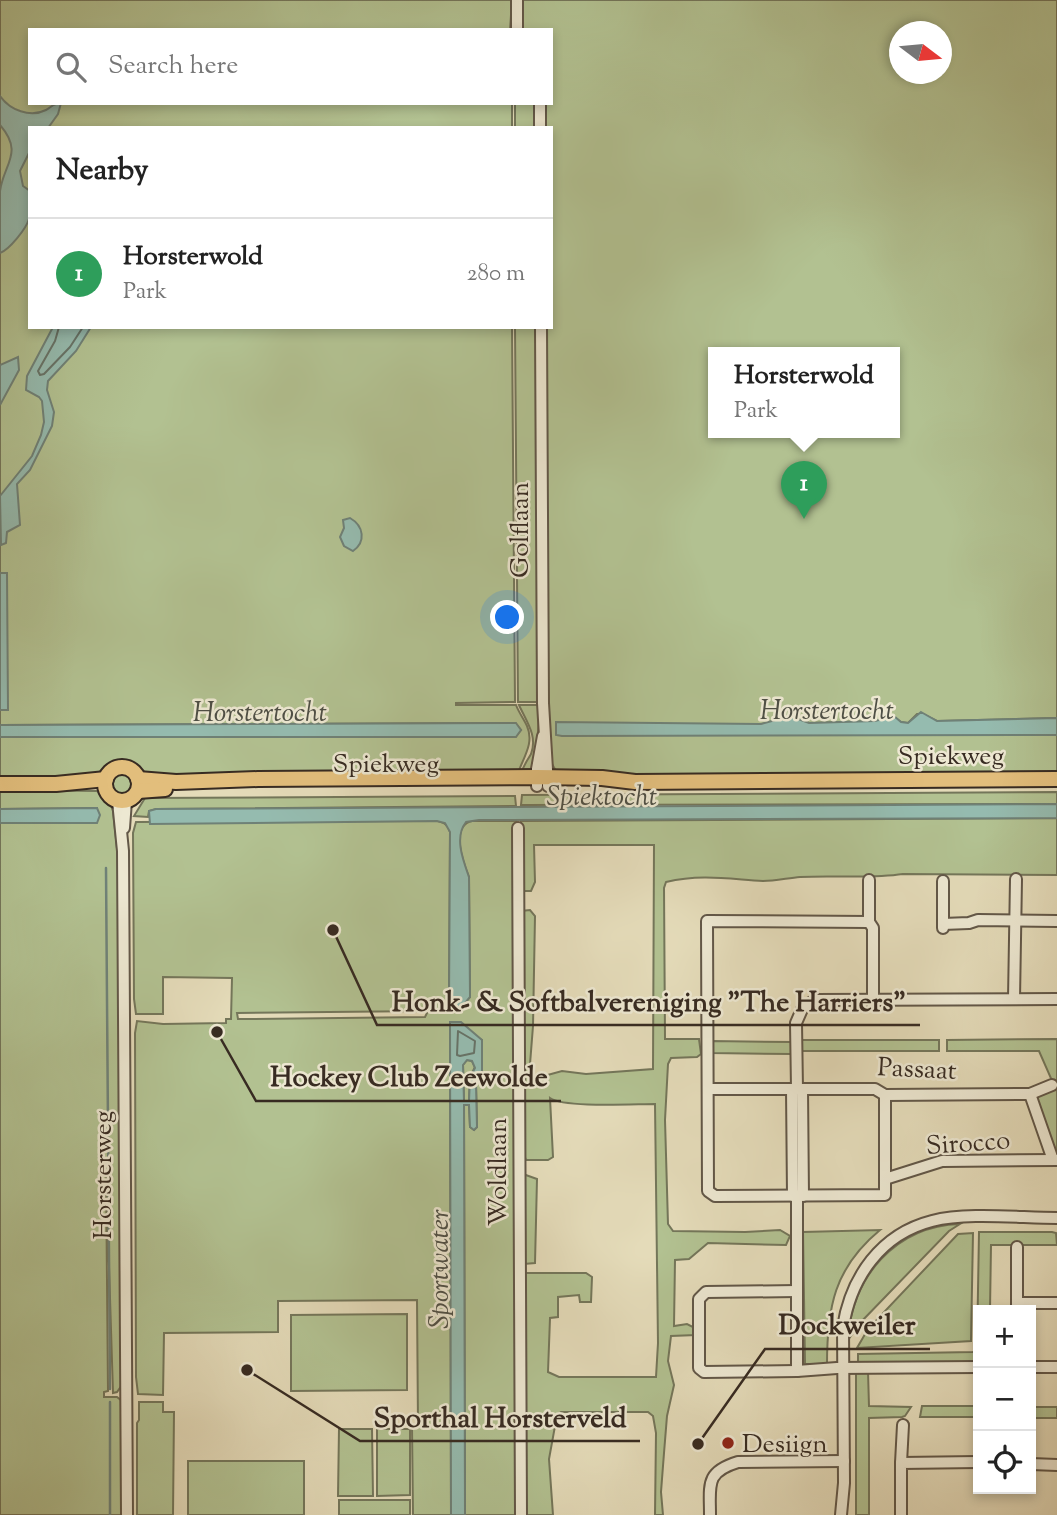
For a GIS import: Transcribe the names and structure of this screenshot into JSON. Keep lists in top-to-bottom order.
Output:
{
  "streets": {
    "main road": ["Spiekweg"],
    "street": [
      "Golflaan",
      "Passaat",
      "Sirocco",
      "Woldlaan",
      "Horsterweg"
    ]
  },
  "crossings": [
    ["Golflaan", "Spiekweg"],
    ["Spiekweg", "Horsterweg"]
  ],
  "water": ["Horstertocht", "Spiektocht", "Sportwater"],
  "places": [
    "Honk- & Softbalvereniging \"The Harriers\"",
    "Hockey Club Zeewolde",
    "Sporthal Horsterveld",
    "Desiign",
    "Dockweiler"
  ],
  "north": "right",
  "page": {
    "search": "Search here",
    "heading": "Nearby",
    "list": [
      {
        "mark": "1",
        "name": "Horsterwold",
        "note": "Park",
        "value": "280 m"
      }
    ],
    "popup": ["Horsterwold", "Park"],
    "pins": "1",
    "map_buttons": ["+", "−"]
  }
}
